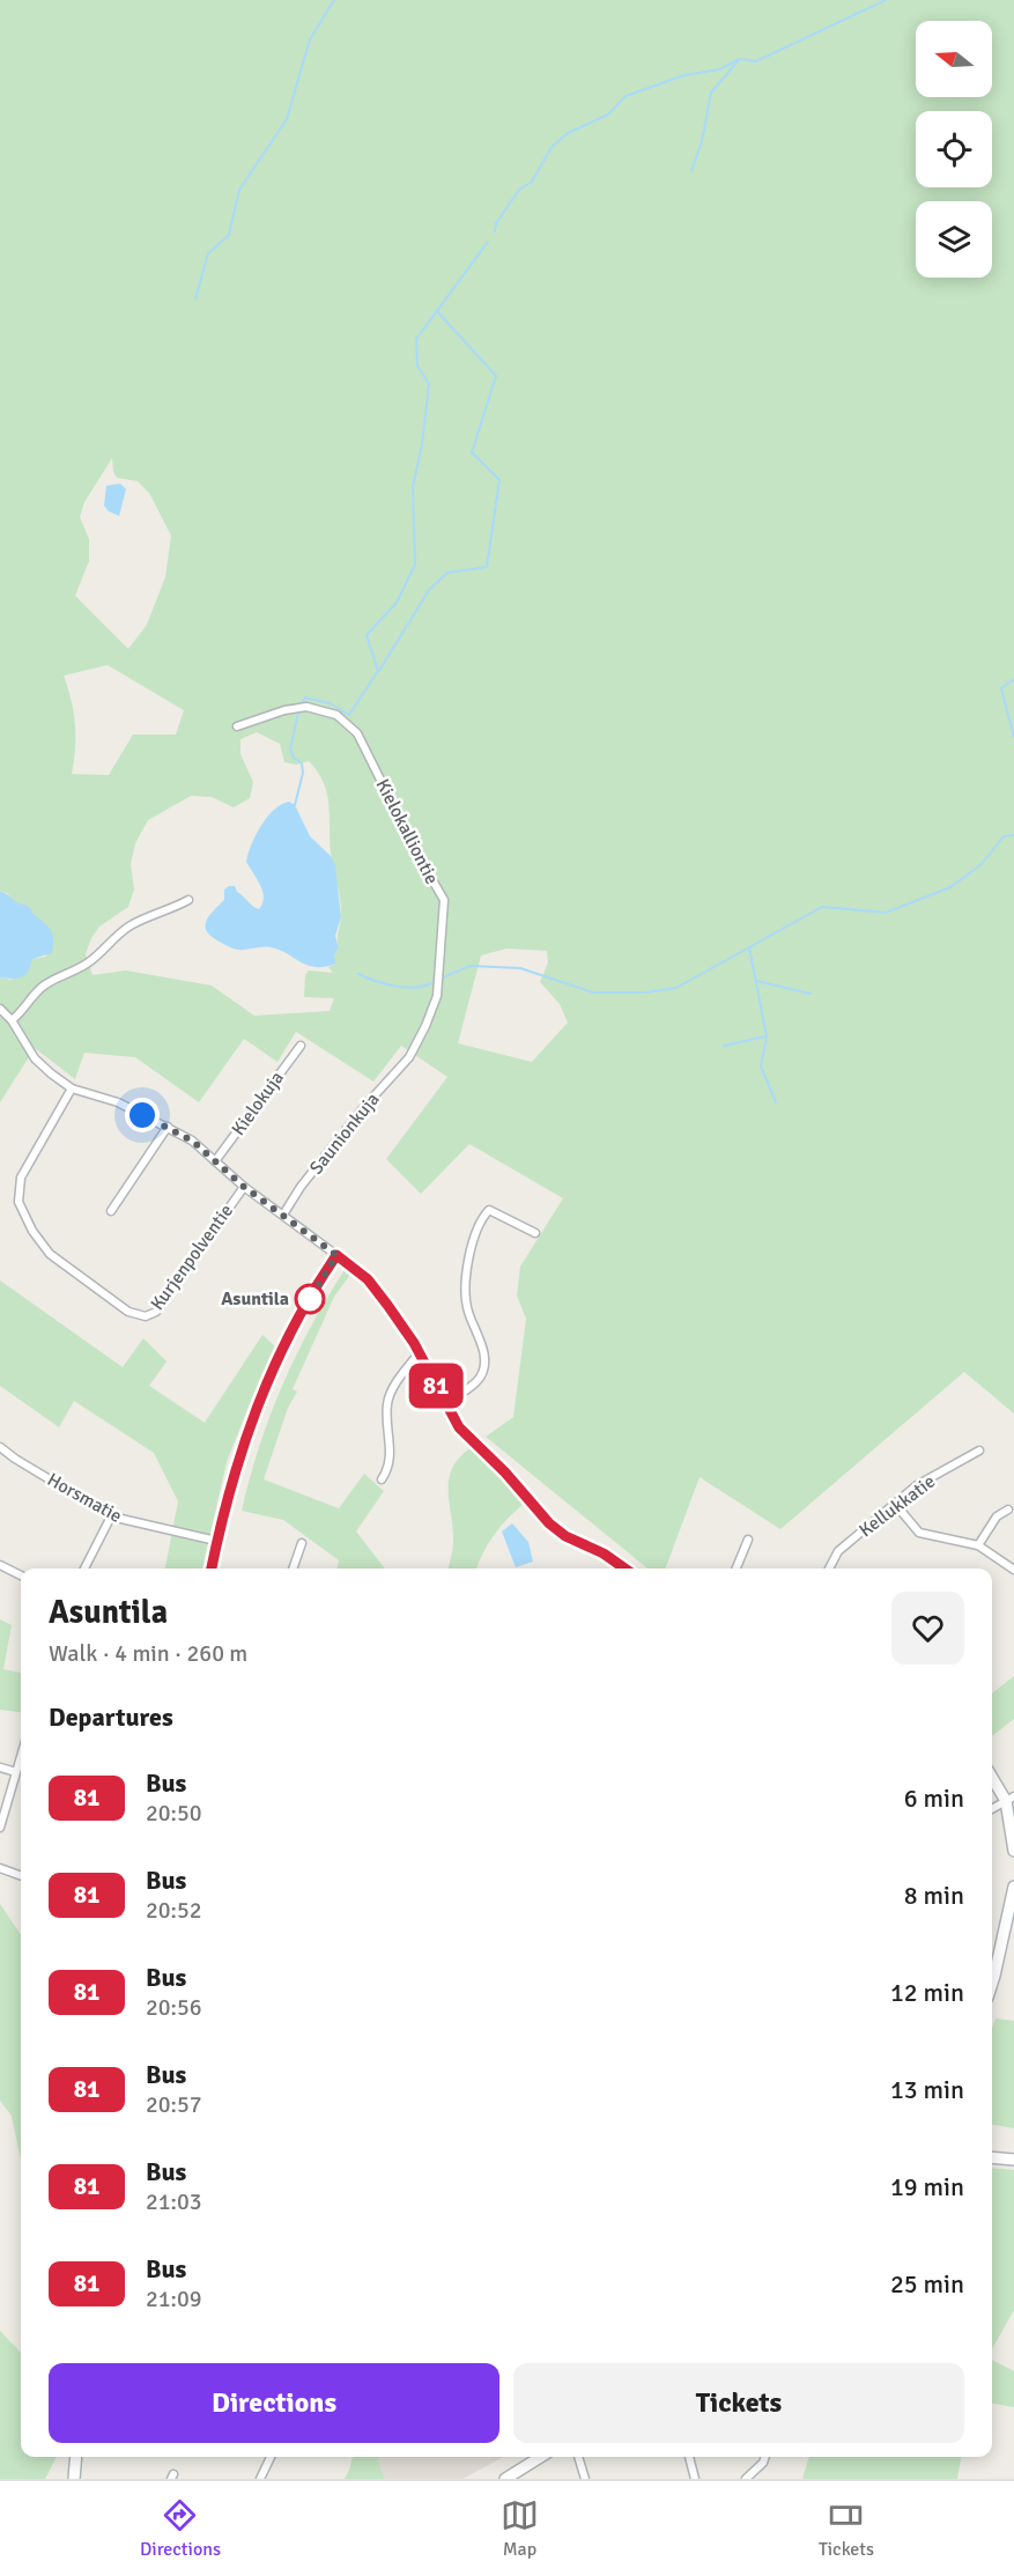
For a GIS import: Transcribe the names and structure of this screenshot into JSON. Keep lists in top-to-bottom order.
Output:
{
  "streets": {
    "street": [
      "Kielokalliontie",
      "Kielokuja",
      "Saunionkuja",
      "Kurjenpolventie",
      "Horsmatie",
      "Kellukkatie"
    ]
  },
  "crossings": [
    ["Kielokalliontie", "Saunionkuja"],
    ["Kielokuja", "Kurjenpolventie"]
  ],
  "places": ["Asuntila"],
  "lines": ["bus line 81"],
  "north": "left",
  "page": {
    "on_map": "81",
    "heading": [
      ["Asuntila", "Walk · 4 min · 260 m"],
      "Departures"
    ],
    "list": [
      {
        "mark": "81",
        "name": "Bus",
        "note": "20:50",
        "value": "6 min"
      },
      {
        "mark": "81",
        "name": "Bus",
        "note": "20:52",
        "value": "8 min"
      },
      {
        "mark": "81",
        "name": "Bus",
        "note": "20:56",
        "value": "12 min"
      },
      {
        "mark": "81",
        "name": "Bus",
        "note": "20:57",
        "value": "13 min"
      },
      {
        "mark": "81",
        "name": "Bus",
        "note": "21:03",
        "value": "19 min"
      },
      {
        "mark": "81",
        "name": "Bus",
        "note": "21:09",
        "value": "25 min"
      }
    ],
    "buttons": ["Directions", "Tickets"],
    "tabs": ["Directions", "Map", "Tickets"]
  }
}
